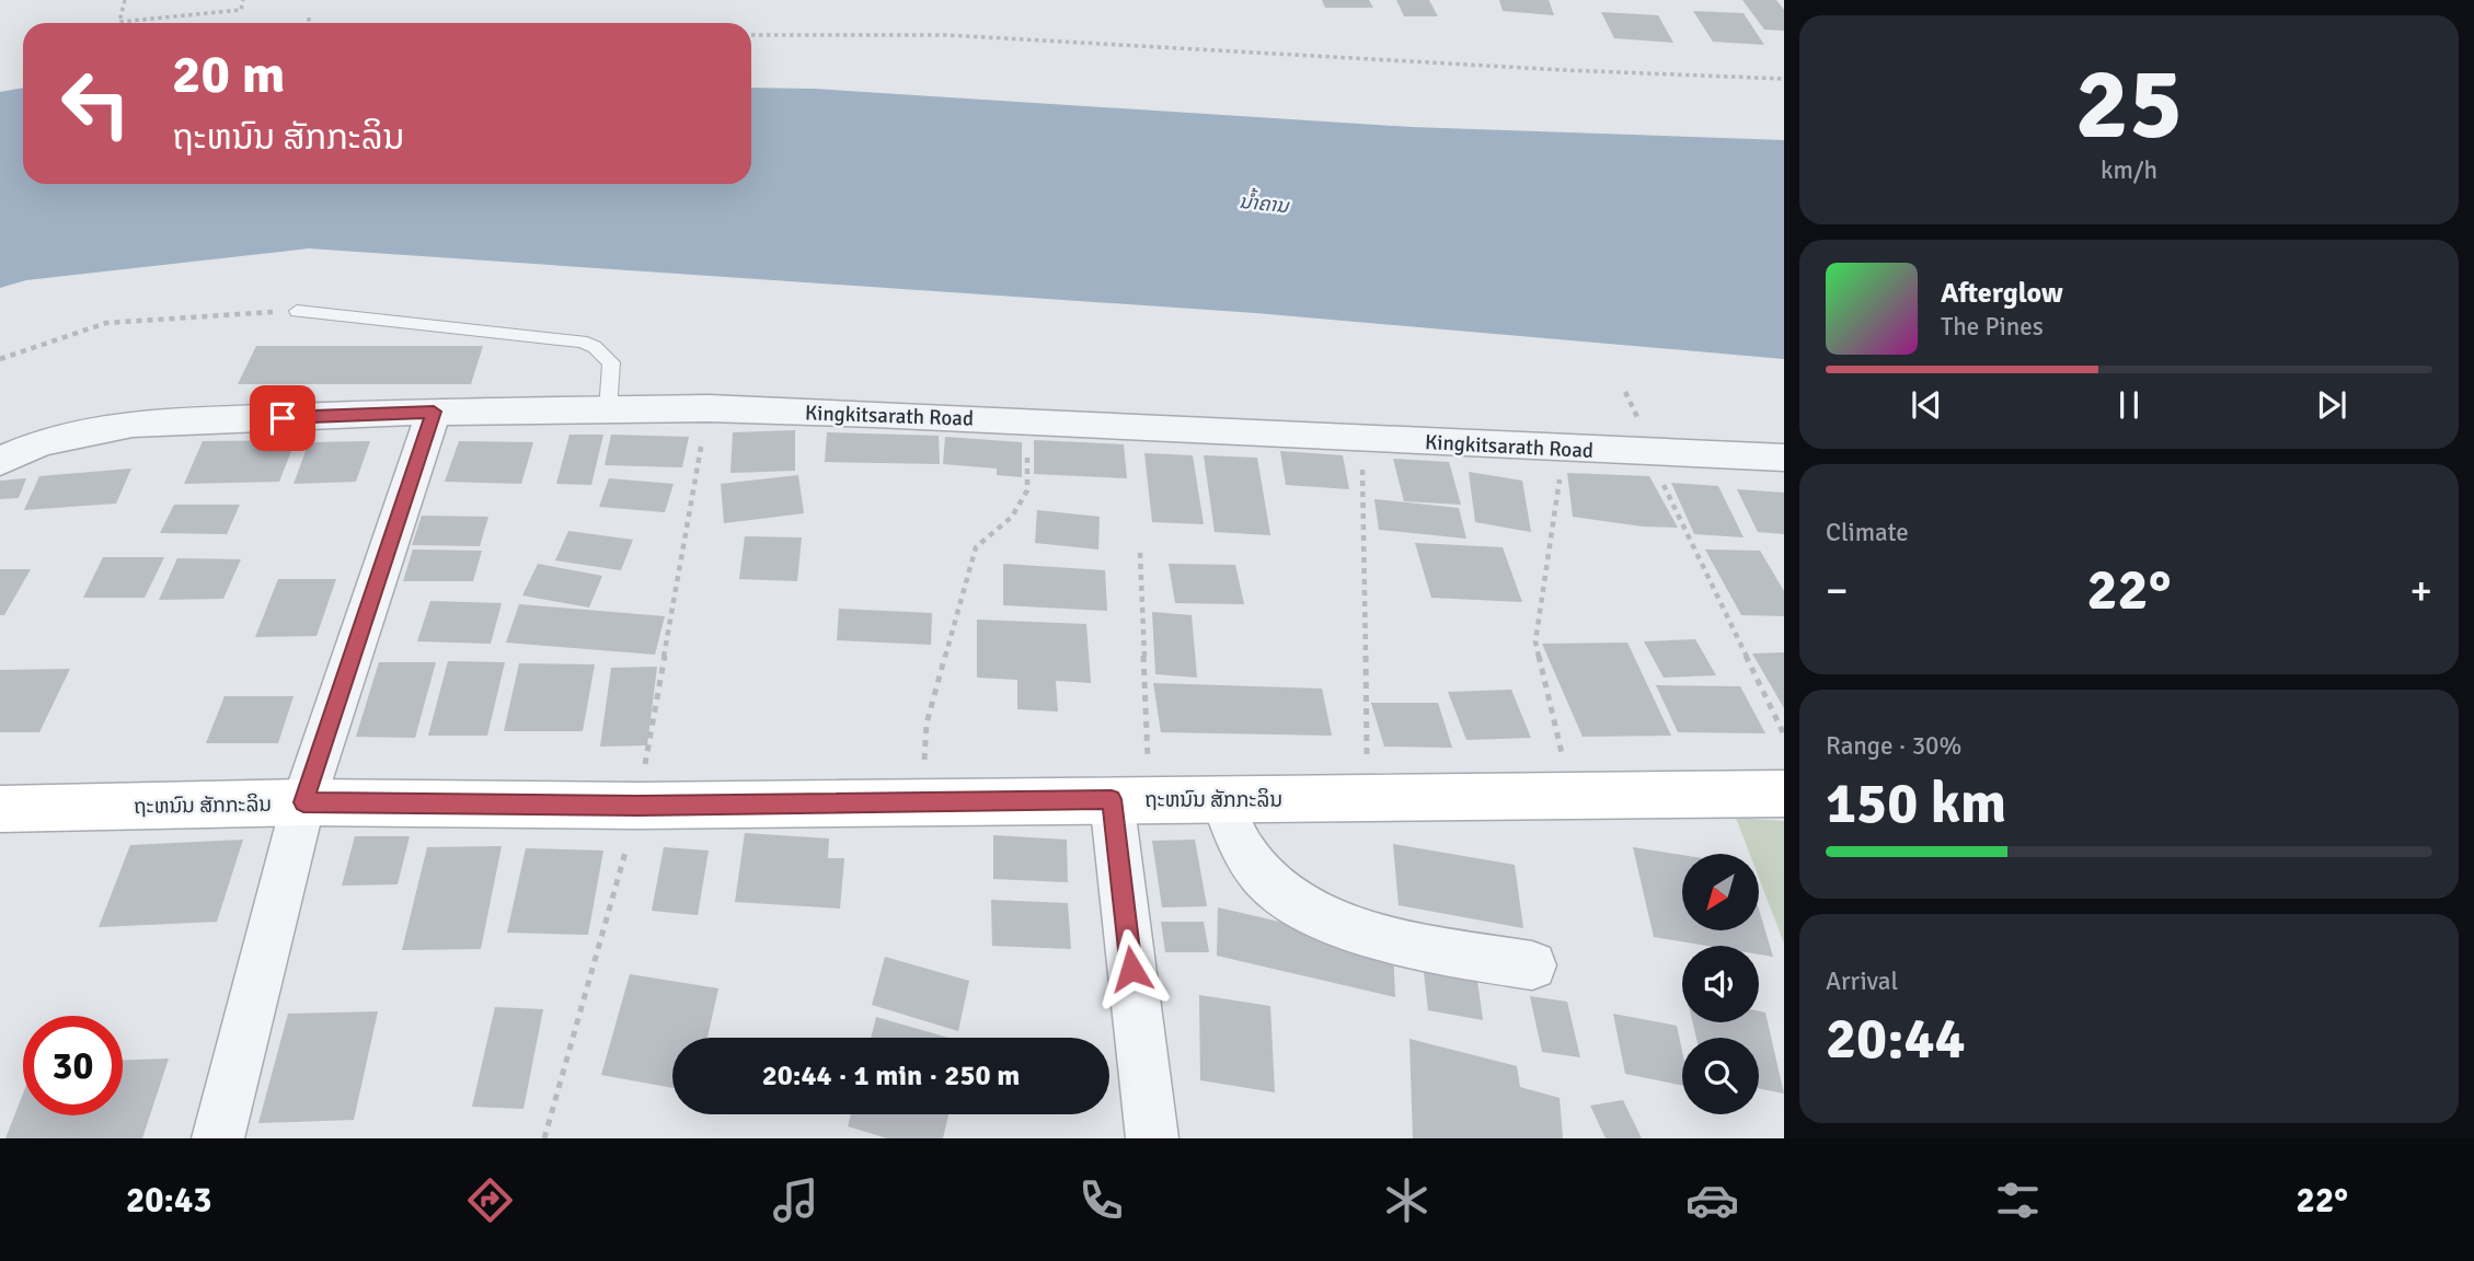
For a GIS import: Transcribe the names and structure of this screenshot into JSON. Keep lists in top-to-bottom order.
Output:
{
  "streets": {
    "main road": ["ຖະຫນົນ ສັກກະລິນ"],
    "street": ["Kingkitsarath Road"]
  },
  "water": ["ນ້ຳຄານ"],
  "north": "bottom left",
  "page": {
    "tile": [
      ["25", "km/h"],
      "Climate",
      ["Range · 30%", "150 km"],
      ["Arrival", "20:44"]
    ],
    "turn": ["20 m", "ຖະຫນົນ ສັກກະລິນ"],
    "song": ["Afterglow", "The Pines"],
    "heat": ["−", "22°", "+"],
    "limit": "30",
    "trip": "20:44 · 1 min · 250 m",
    "tabs": ["20:43", "22°"]
  }
}
